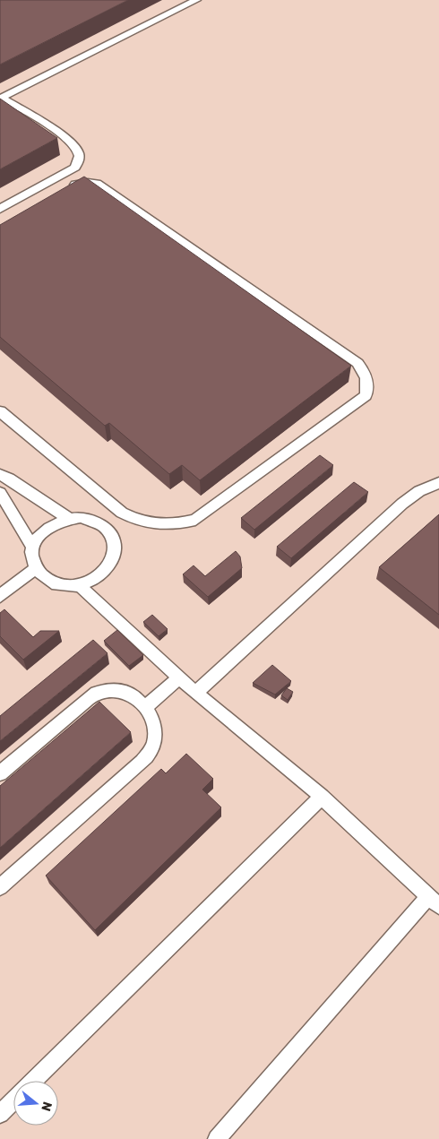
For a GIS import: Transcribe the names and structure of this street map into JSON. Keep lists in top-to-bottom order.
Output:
{
  "north": "right"
}
